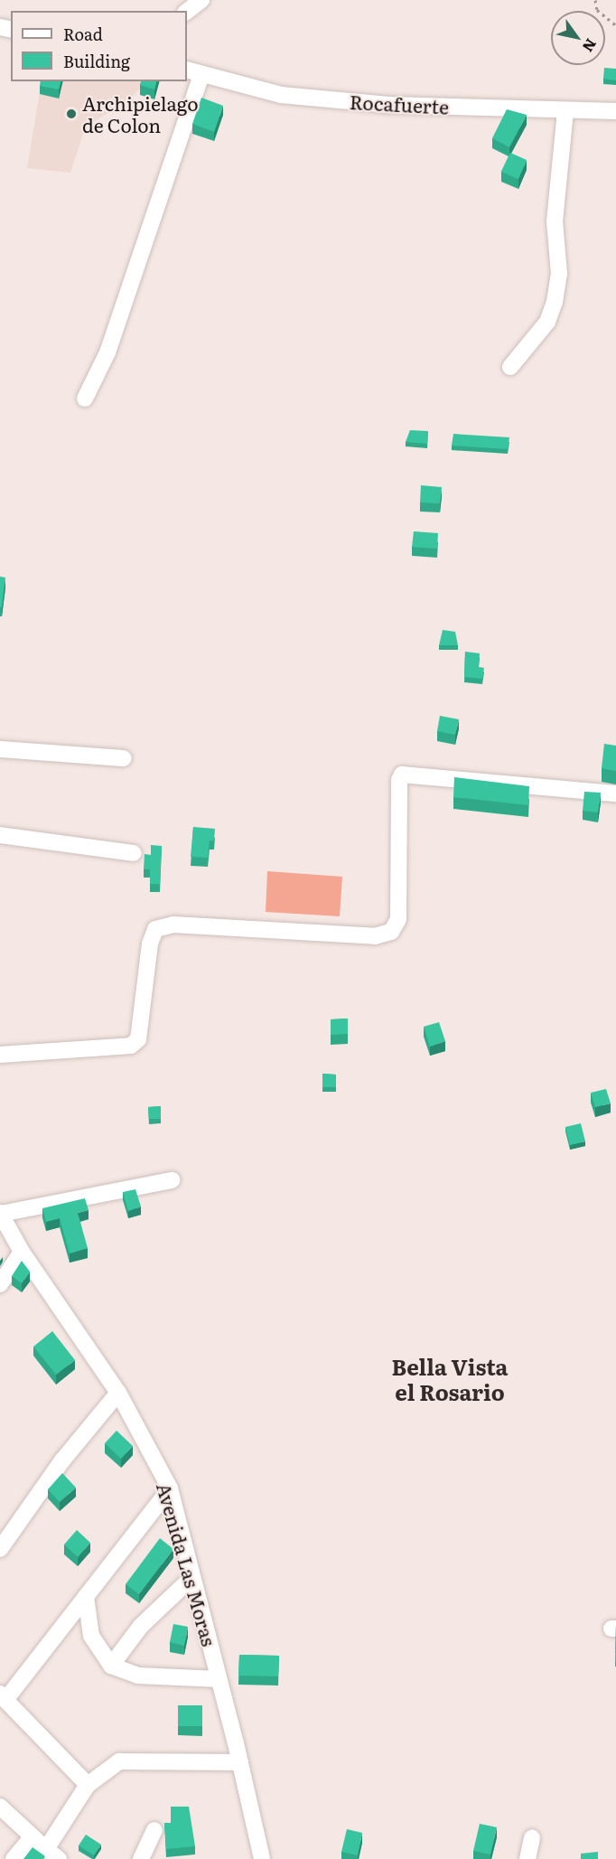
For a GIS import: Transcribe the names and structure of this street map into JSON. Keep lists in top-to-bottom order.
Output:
{
  "streets": {
    "street": ["Rocafuerte", "Avenida Las Moras"]
  },
  "districts": ["Bella Vista el Rosario"],
  "places": ["Archipielago de Colon"],
  "legend": ["Road", "Building"],
  "north": "bottom right"
}
